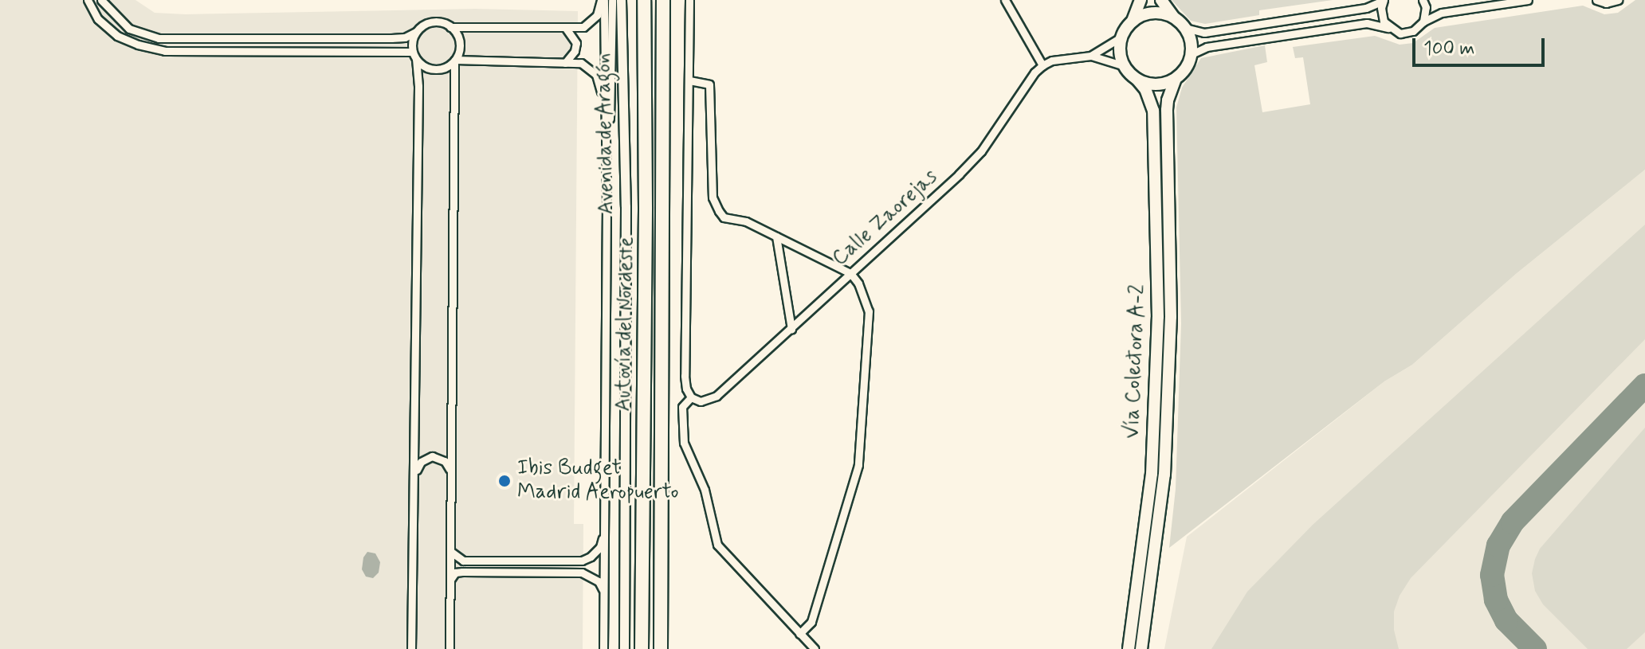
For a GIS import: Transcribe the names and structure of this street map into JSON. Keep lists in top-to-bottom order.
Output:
{
  "streets": {
    "highway": ["Autovía del Nordeste"],
    "main road": ["Vía Colectora A-2"],
    "street": ["Avenida de Aragón", "Calle Zaorejas"]
  },
  "places": ["Ibis Budget Madrid Aeropuerto"],
  "scale_bar": "100 m"
}
